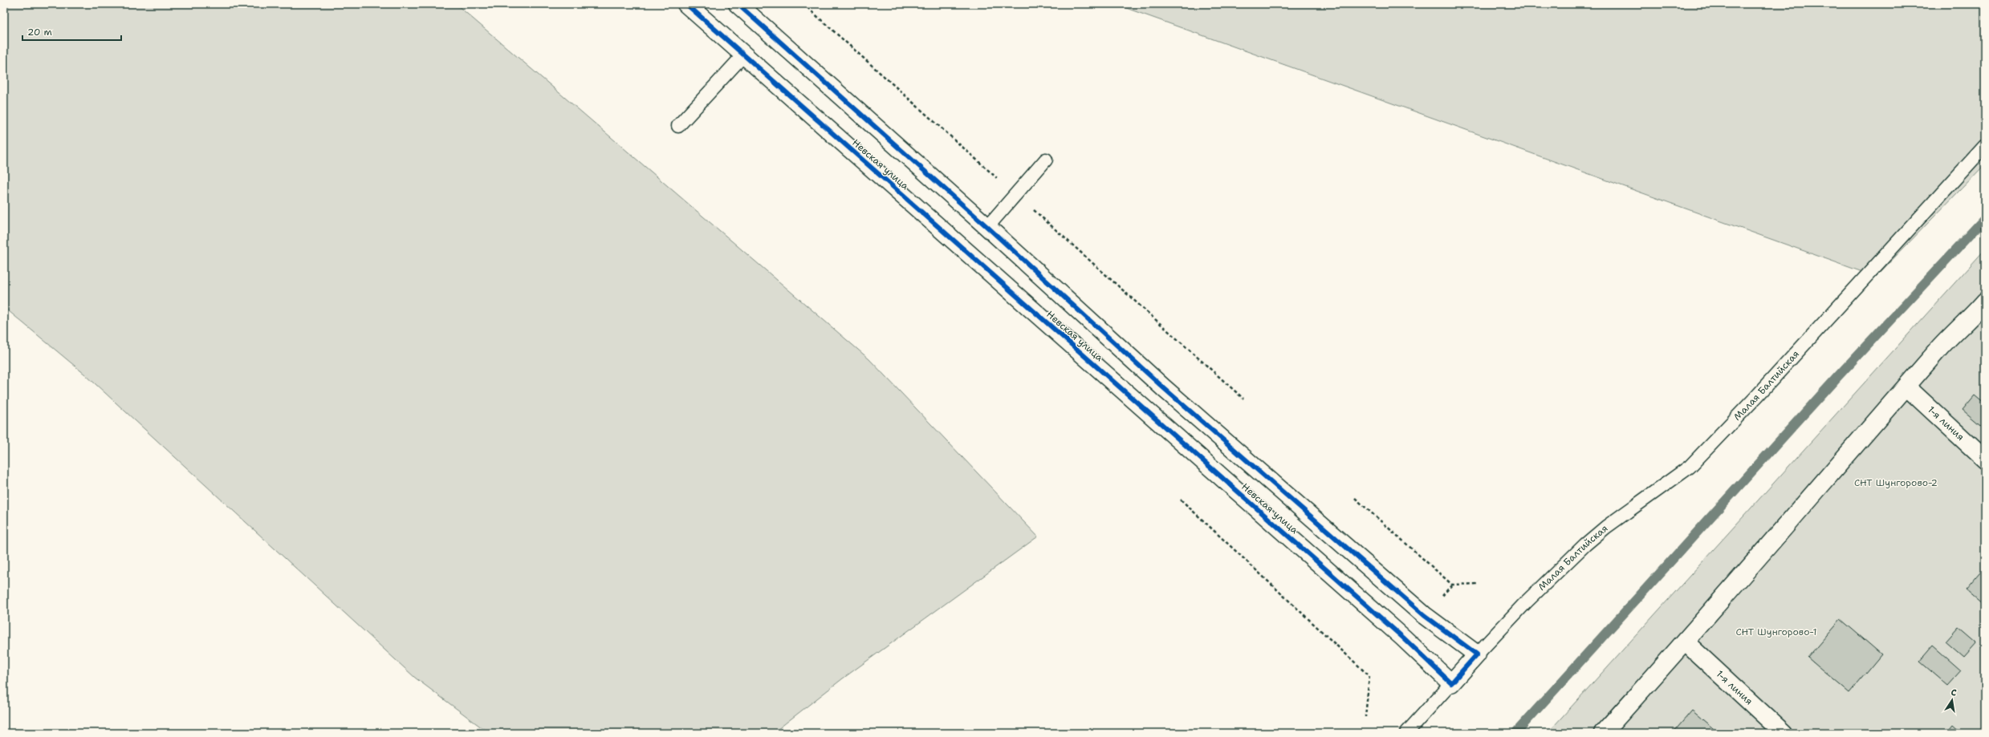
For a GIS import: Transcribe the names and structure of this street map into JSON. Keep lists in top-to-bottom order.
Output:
{
  "streets": {
    "street": ["Невская улица", "1-я линия"],
    "lane": ["Малая Балтийская"]
  },
  "parks": ["СНТ Шунгорово-2", "СНТ Шунгорово-1"],
  "scale_bar": "20 m",
  "north": "top"
}
